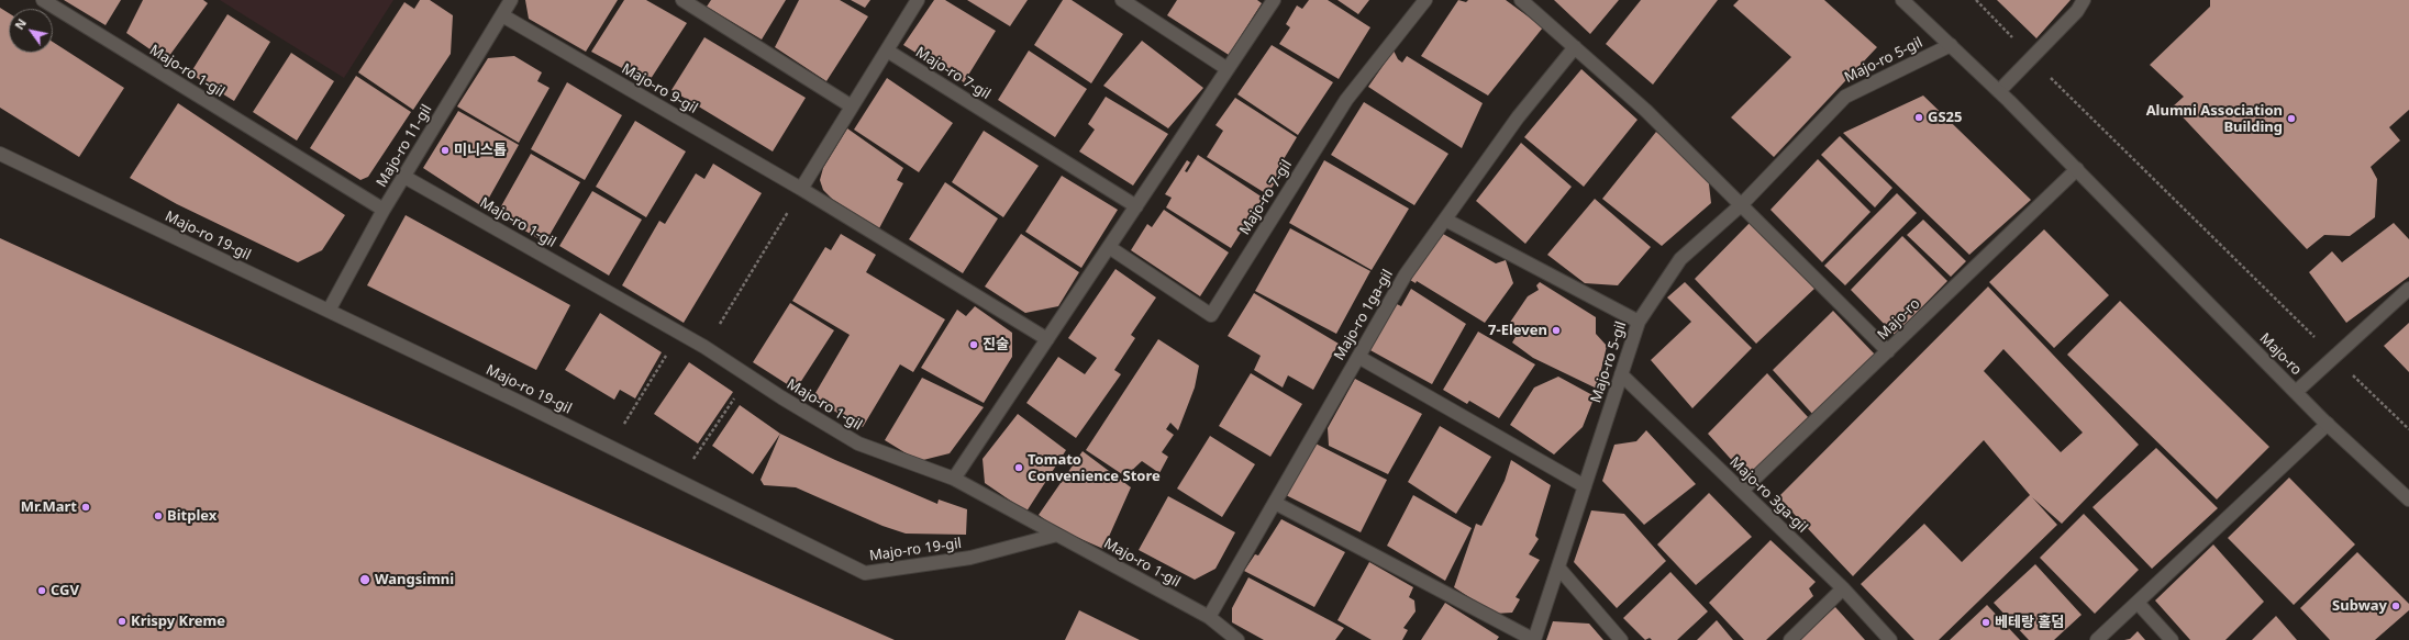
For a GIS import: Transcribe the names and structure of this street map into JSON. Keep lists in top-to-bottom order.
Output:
{
  "streets": {
    "street": [
      "Majo-ro 5-gil",
      "Majo-ro 1-gil",
      "Majo-ro 7-gil",
      "Majo-ro 9-gil",
      "Majo-ro 11-gil",
      "Majo-ro 19-gil",
      "Majo-ro 1ga-gil",
      "Majo-ro",
      "Majo-ro 3ga-gil"
    ]
  },
  "crossings": [
    ["Majo-ro 5-gil", "Majo-ro 1ga-gil"],
    ["Majo-ro 5-gil", "Majo-ro"],
    ["Majo-ro 5-gil", "Majo-ro 3ga-gil"],
    ["Majo-ro 1-gil", "Majo-ro 11-gil"],
    ["Majo-ro 1-gil", "Majo-ro 19-gil"],
    ["Majo-ro 1-gil", "Majo-ro 1ga-gil"],
    ["Majo-ro 9-gil", "Majo-ro 11-gil"],
    ["Majo-ro 11-gil", "Majo-ro 19-gil"],
    ["Majo-ro", "Majo-ro 3ga-gil"]
  ],
  "places": [
    "GS25",
    "Alumni Association Building",
    "미니스톱",
    "7-Eleven",
    "진술",
    "Tomato Convenience Store",
    "Mr.Mart",
    "Bitplex",
    "Wangsimni",
    "CGV",
    "Subway",
    "Krispy Kreme",
    "베테랑 홀덤"
  ],
  "north": "top left"
}
